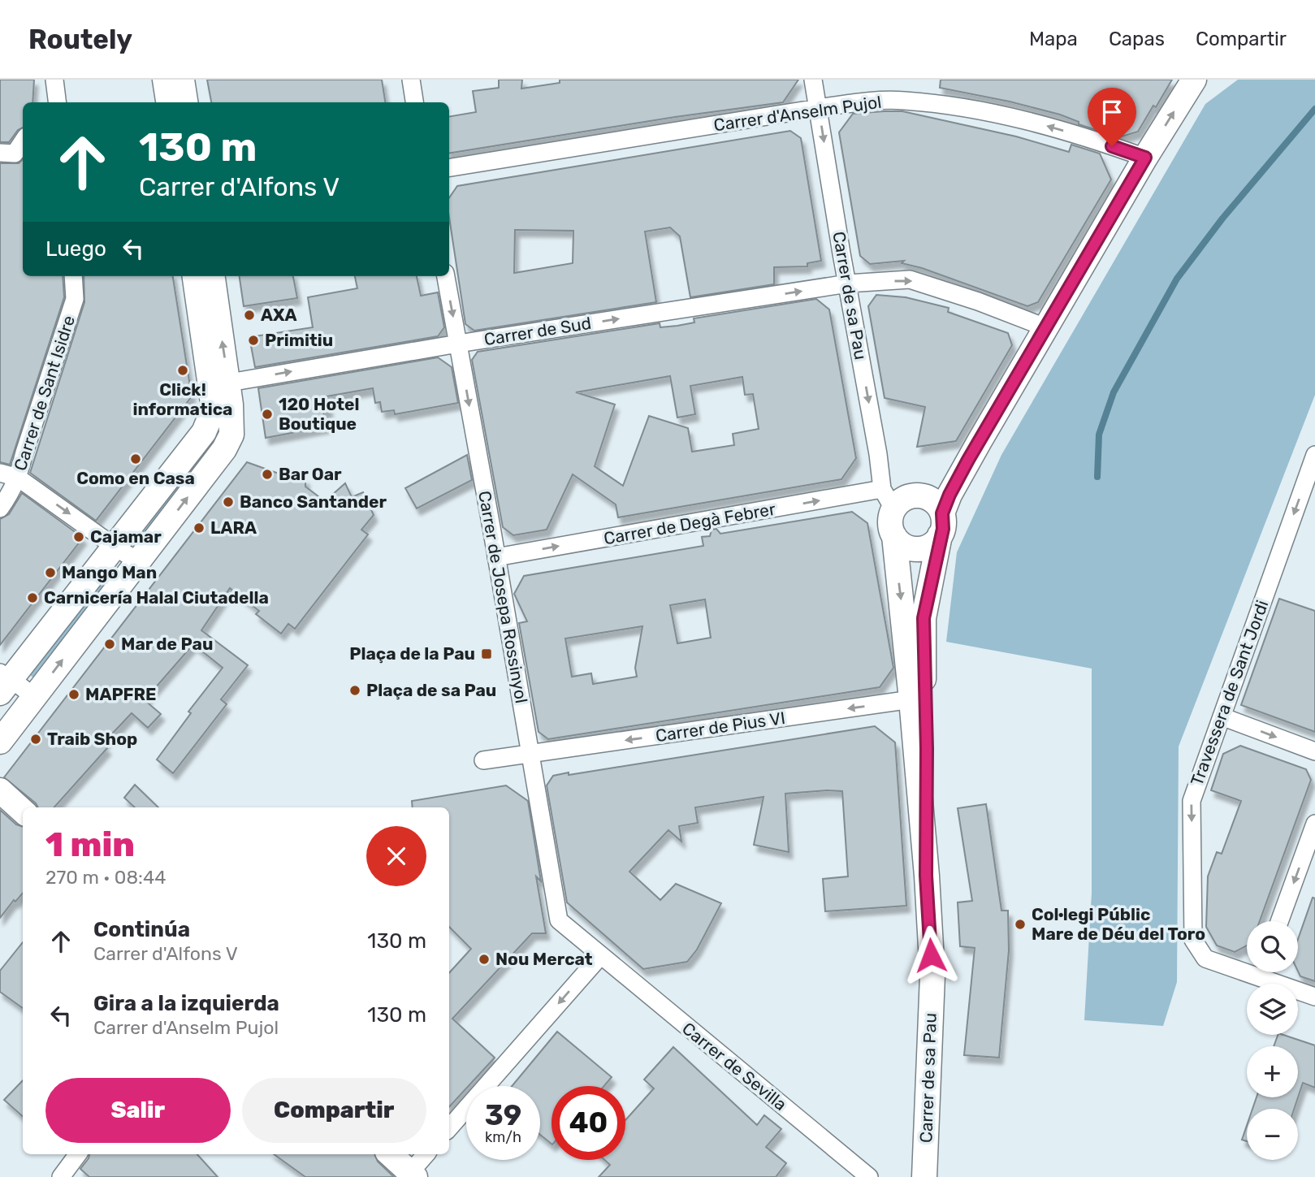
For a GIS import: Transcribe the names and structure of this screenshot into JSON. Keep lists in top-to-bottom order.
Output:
{
  "streets": {
    "street": [
      "Carrer d'Anselm Pujol",
      "Carrer de sa Pau",
      "Carrer de Sud",
      "Carrer de Sant Isidre",
      "Carrer de Degà Febrer",
      "Carrer de Josepa Rossinyol",
      "Travessera de Sant Jordi",
      "Carrer de Pius VI",
      "Carrer de Sevilla"
    ]
  },
  "crossings": [
    ["Carrer d'Anselm Pujol", "Carrer de sa Pau"],
    ["Carrer de sa Pau", "Carrer de Sud"],
    ["Carrer de sa Pau", "Carrer de Degà Febrer"],
    ["Carrer de sa Pau", "Carrer de Pius VI"],
    ["Carrer de Sud", "Carrer de Josepa Rossinyol"],
    ["Carrer de Degà Febrer", "Carrer de Josepa Rossinyol"],
    ["Carrer de Josepa Rossinyol", "Carrer de Pius VI"],
    ["Carrer de Josepa Rossinyol", "Carrer de Sevilla"]
  ],
  "one_way": [
    "Carrer d'Anselm Pujol",
    "Carrer de sa Pau",
    "Carrer de Sud",
    "Carrer de Degà Febrer",
    "Carrer de Josepa Rossinyol",
    "Travessera de Sant Jordi",
    "Carrer de Pius VI"
  ],
  "places": {
    "other": [
      "AXA",
      "Primitiu",
      "Click! informatica",
      "120 Hotel Boutique",
      "Como en Casa",
      "Bar Oar",
      "Banco Santander",
      "LARA",
      "Cajamar",
      "Mango Man",
      "Carnicería Halal Ciutadella",
      "Mar de Pau",
      "Plaça de sa Pau",
      "MAPFRE",
      "Traib Shop",
      "Col·legi Públic Mare de Déu del Toro",
      "Nou Mercat"
    ],
    "transit": ["Plaça de la Pau"]
  },
  "page": {
    "header": "Routely",
    "nav": ["Mapa", "Capas", "Compartir"],
    "turn": ["130 m", "Carrer d'Alfons V"],
    "then": "Luego",
    "heading": ["1 min", "270 m · 08:44"],
    "list": [
      {
        "name": "Continúa",
        "note": "Carrer d'Alfons V",
        "value": "130 m"
      },
      {
        "name": "Gira a la izquierda",
        "note": "Carrer d'Anselm Pujol",
        "value": "130 m"
      }
    ],
    "map_buttons": ["+", "−"],
    "buttons": ["Salir", "Compartir"],
    "speed": "39 km/h",
    "limit": "40"
  }
}
